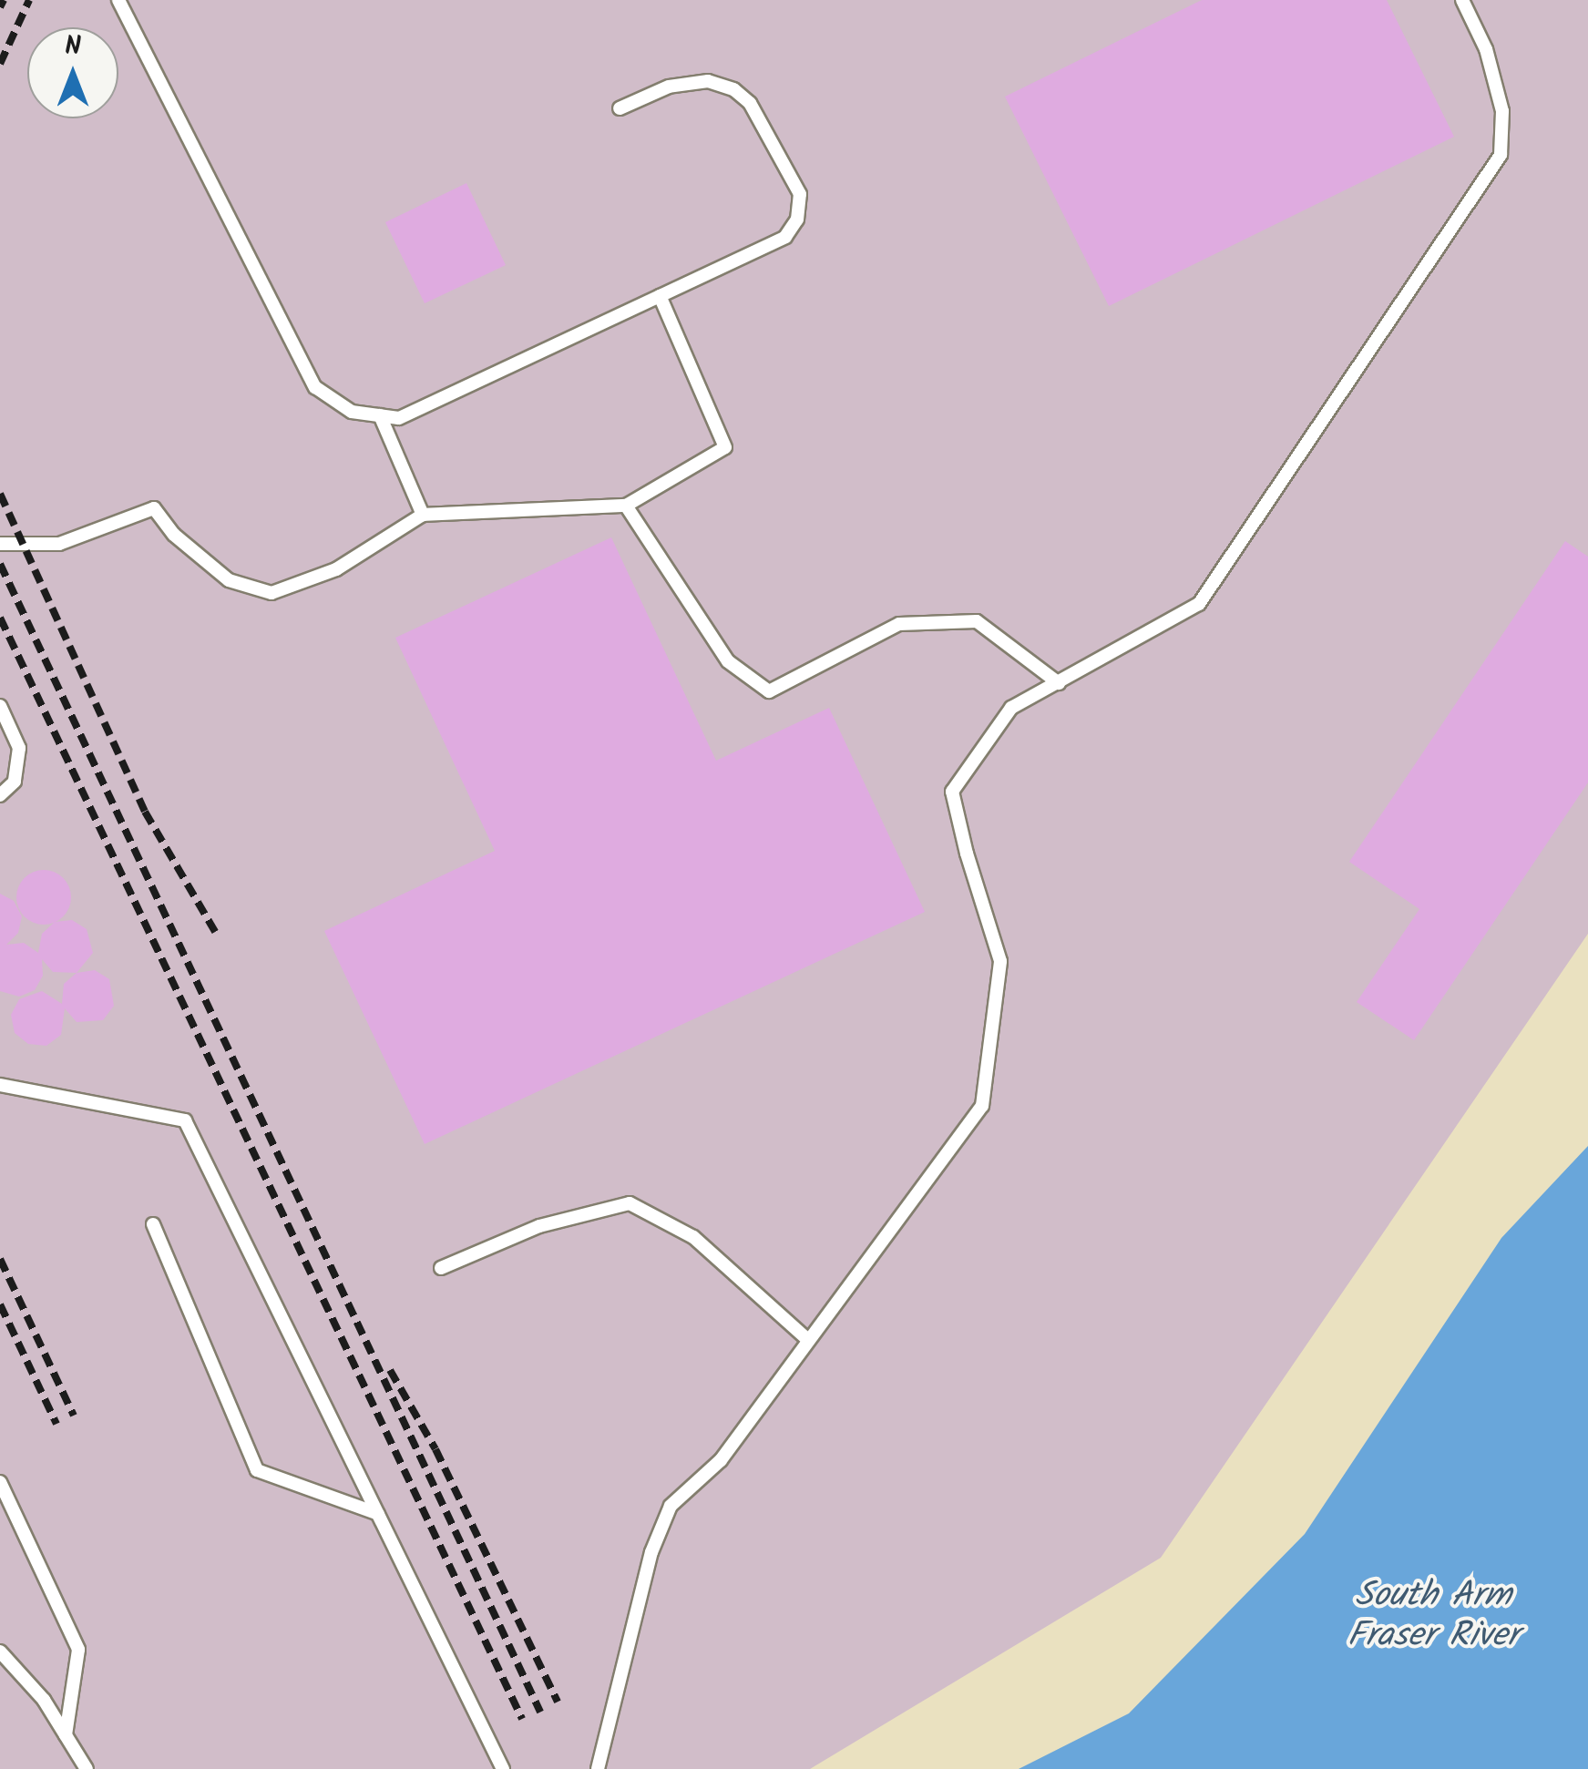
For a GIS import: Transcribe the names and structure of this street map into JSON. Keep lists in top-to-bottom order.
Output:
{
  "water": ["South Arm Fraser River"],
  "north": "top"
}
